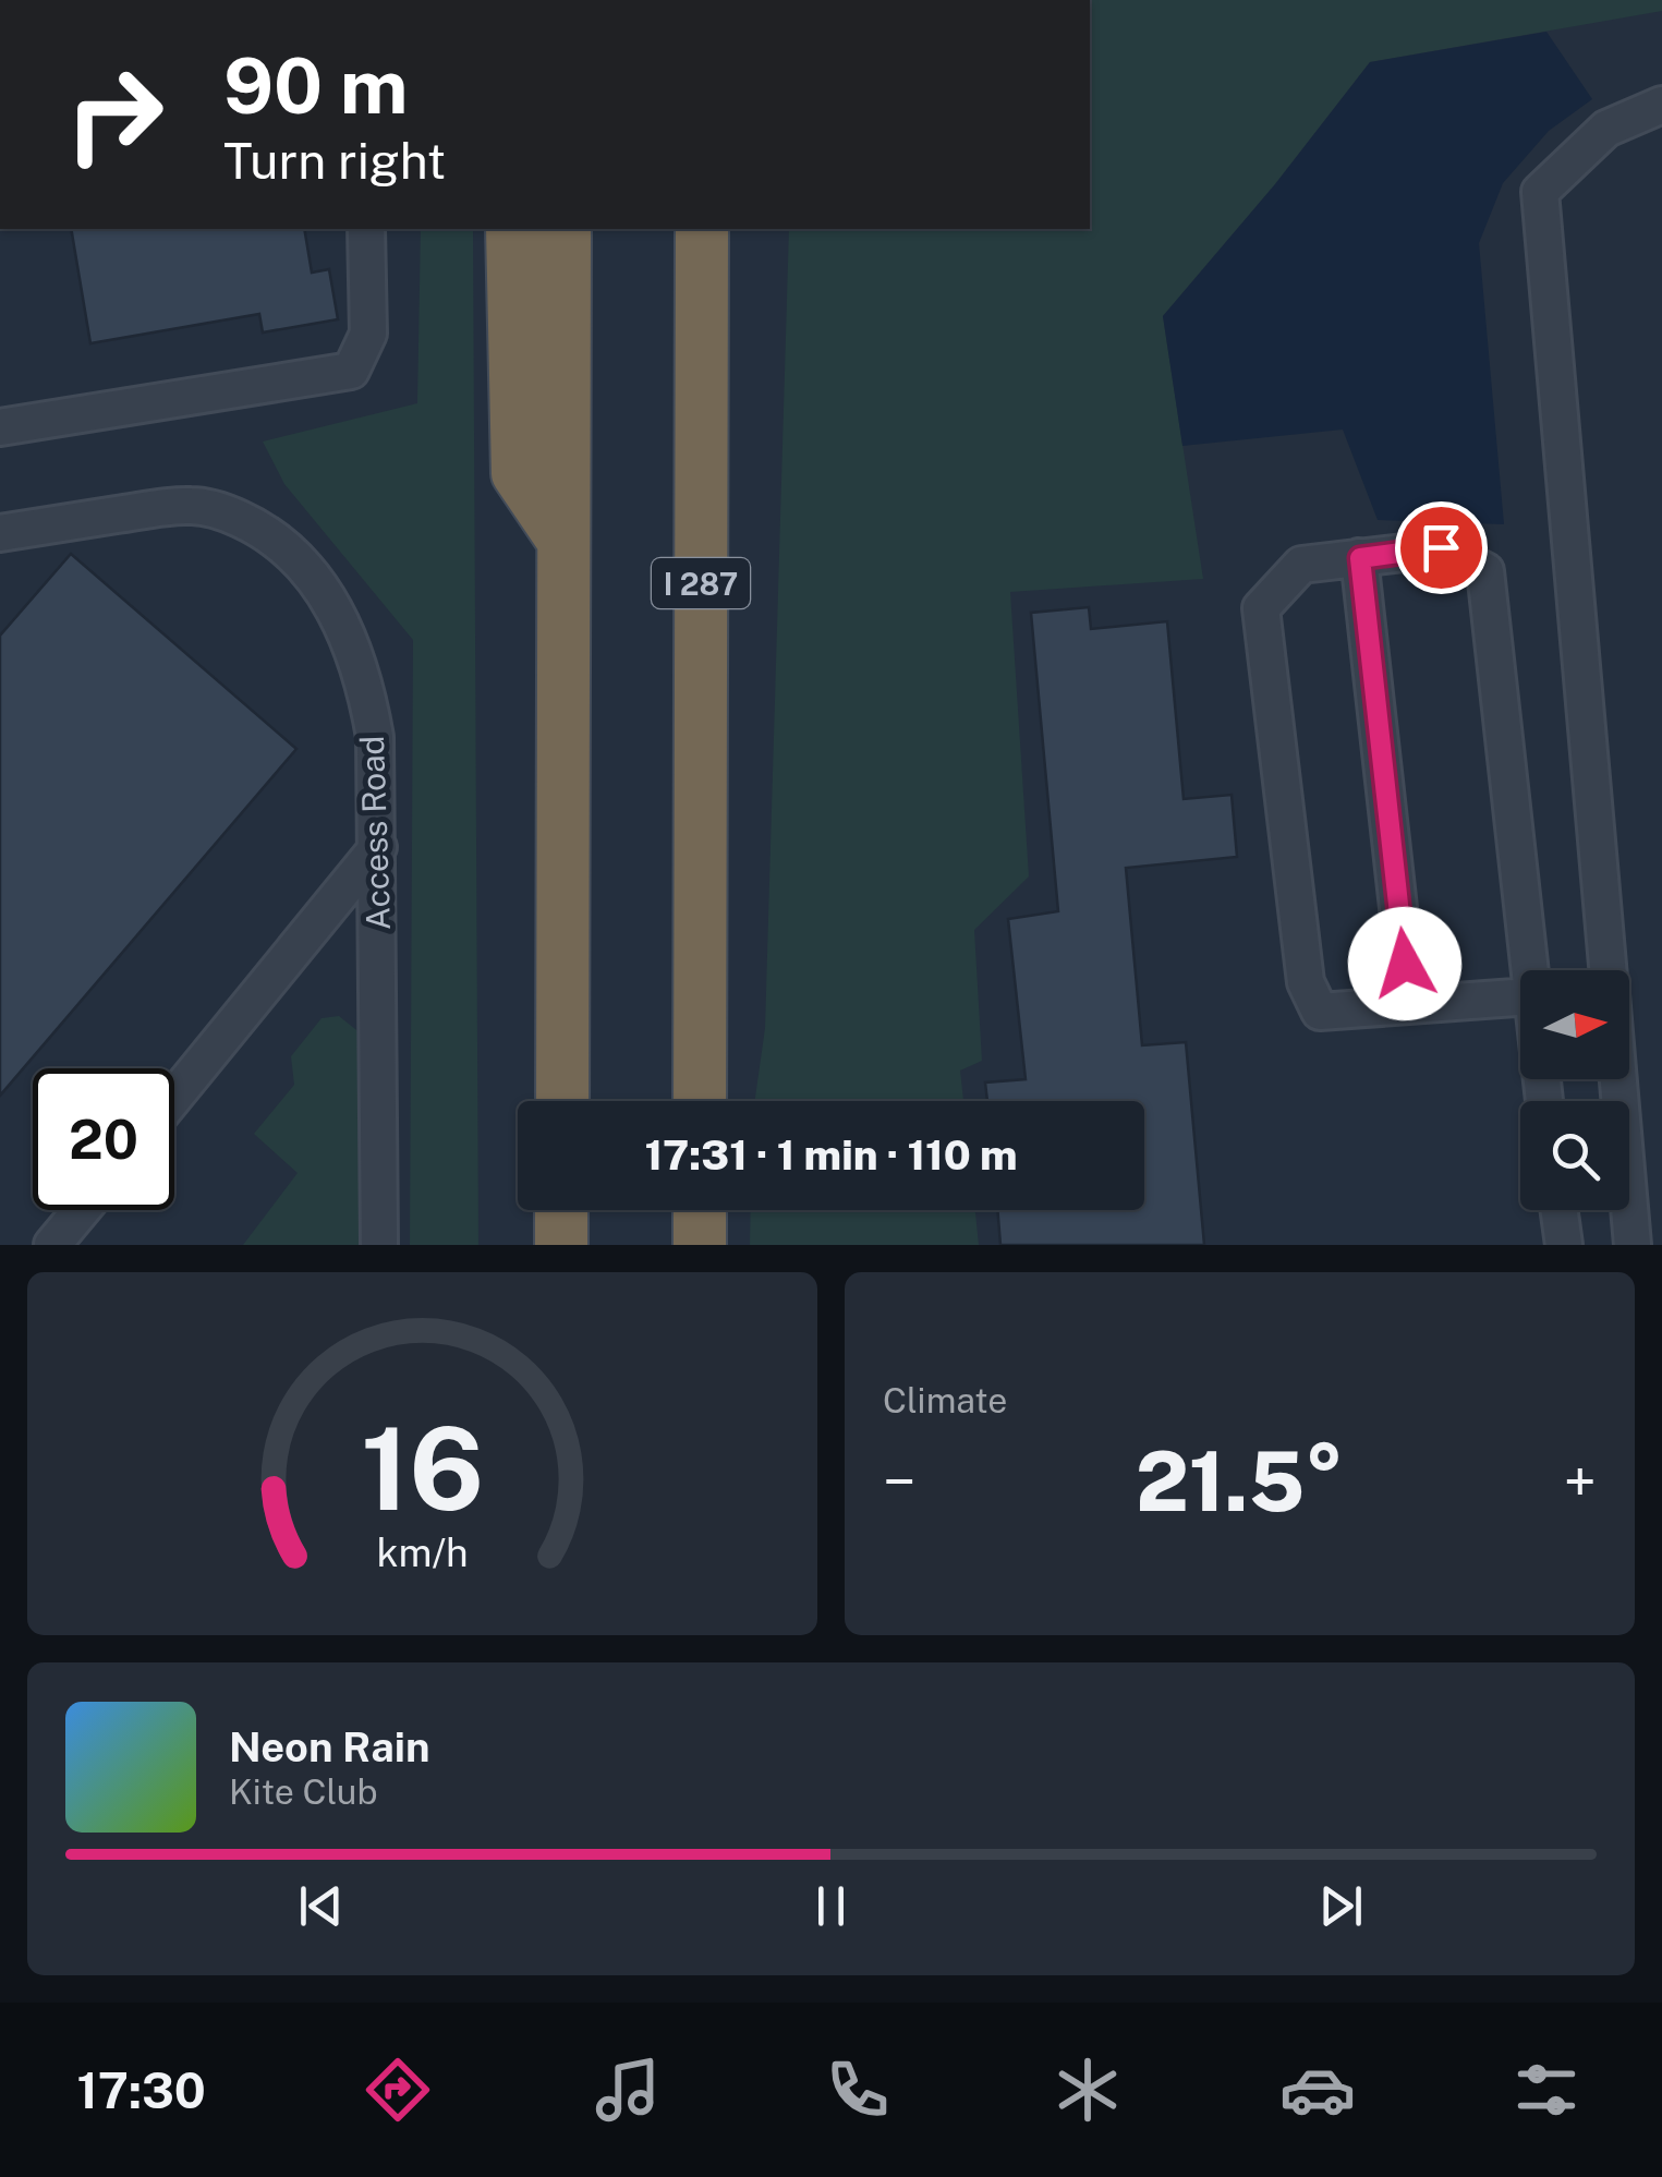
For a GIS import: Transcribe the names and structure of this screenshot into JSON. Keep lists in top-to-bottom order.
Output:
{
  "streets": {
    "highway": ["I 287"],
    "lane": ["Access Road"]
  },
  "north": "right",
  "page": {
    "turn": ["90 m", "Turn right"],
    "limit": "20",
    "trip": "17:31 · 1 min · 110 m",
    "tile": "Climate",
    "heat": ["−", "21.5°", "+"],
    "song": ["Neon Rain", "Kite Club"],
    "tabs": "17:30",
    "gauge": ["16", "km/h"]
  }
}
